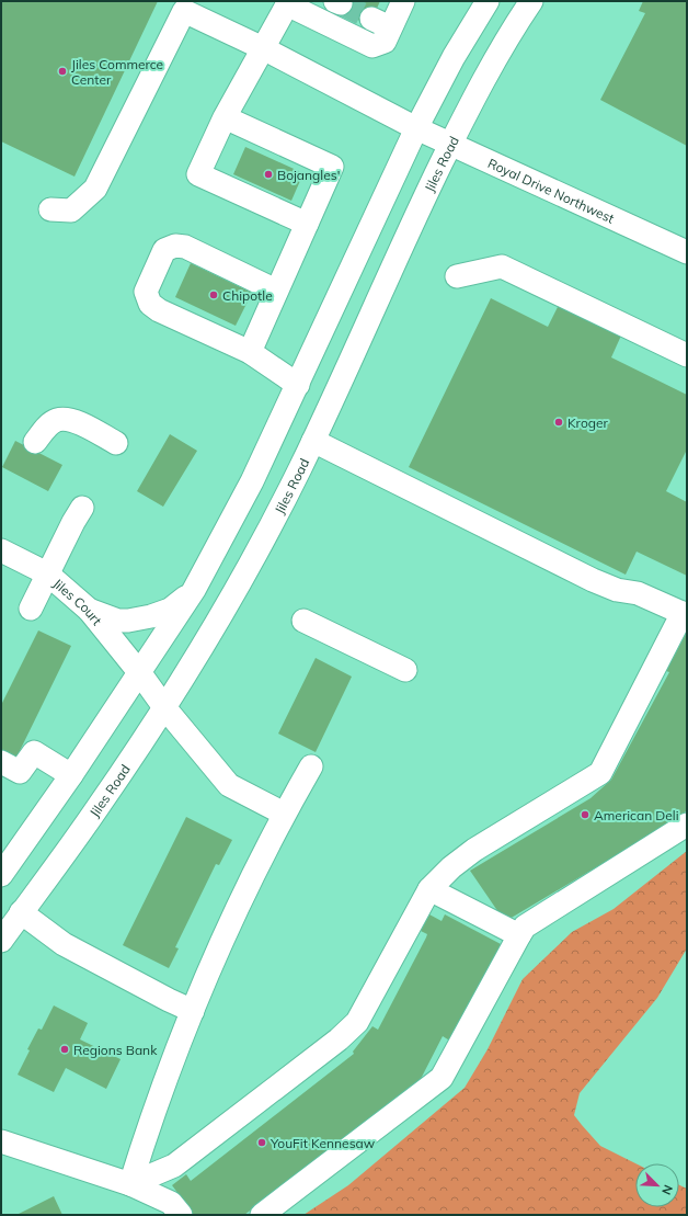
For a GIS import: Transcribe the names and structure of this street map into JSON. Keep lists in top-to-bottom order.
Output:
{
  "streets": {
    "street": ["Jiles Road", "Royal Drive Northwest", "Jiles Court"]
  },
  "crossings": [
    ["Jiles Road", "Royal Drive Northwest"],
    ["Jiles Road", "Jiles Court"]
  ],
  "places": [
    "Jiles Commerce Center",
    "Bojangles'",
    "Chipotle",
    "Kroger",
    "American Deli",
    "Regions Bank",
    "YouFit Kennesaw"
  ],
  "north": "bottom right"
}
